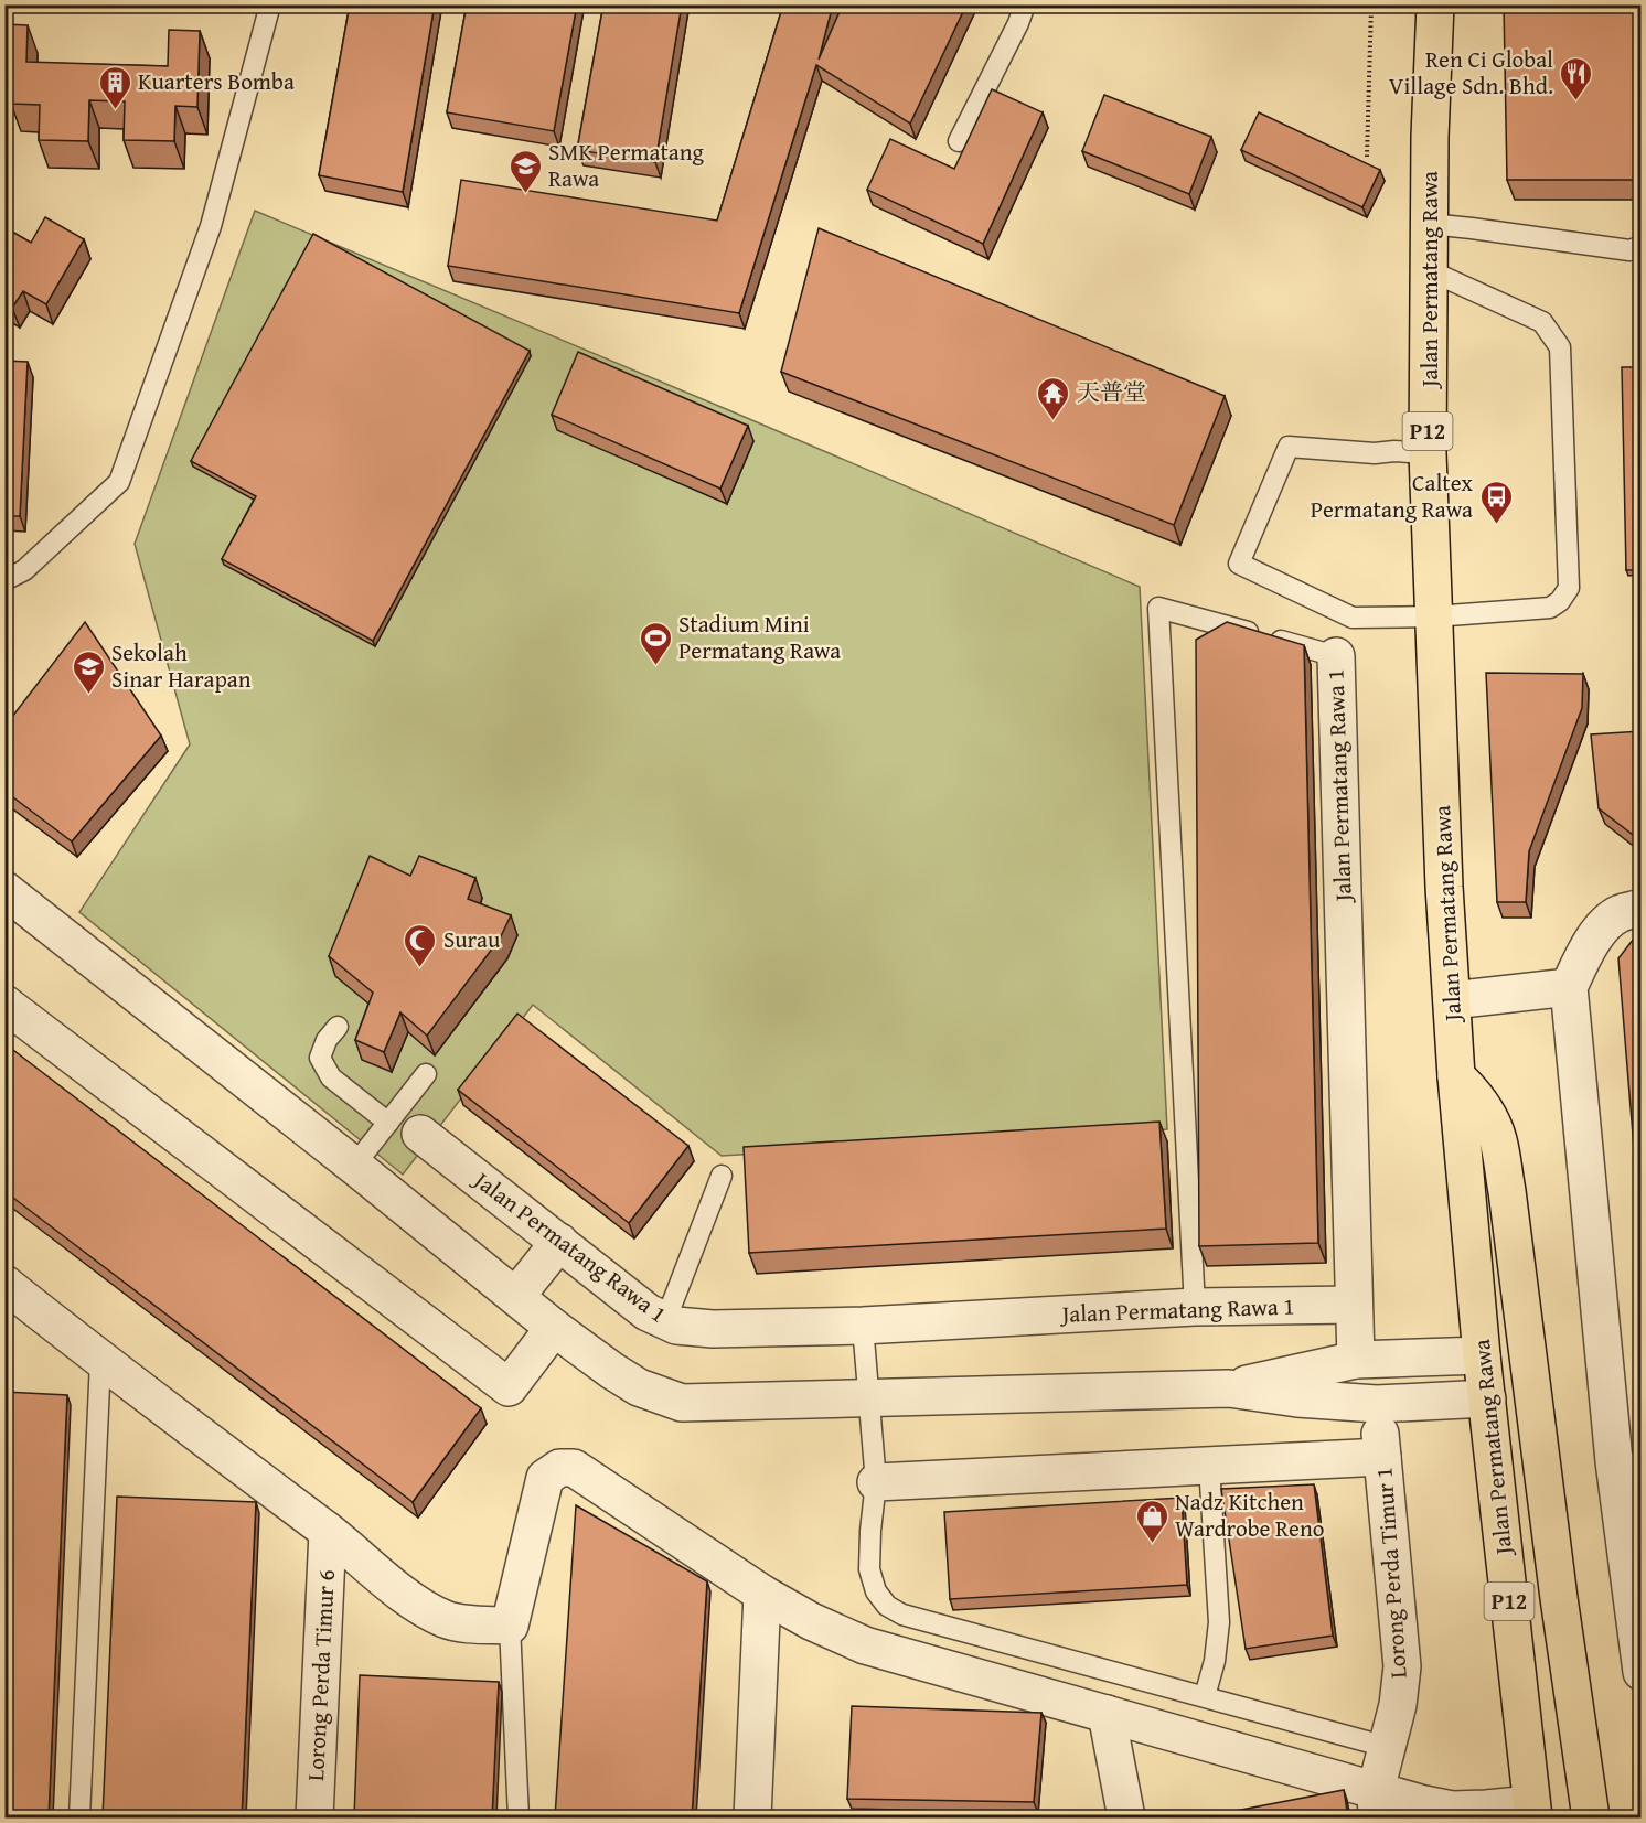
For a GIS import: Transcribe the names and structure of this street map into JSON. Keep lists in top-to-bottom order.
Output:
{
  "streets": {
    "main road": ["Jalan Permatang Rawa", "P12"],
    "street": ["Jalan Permatang Rawa 1", "Lorong Perda Timur 1", "Lorong Perda Timur 6"]
  },
  "places": {
    "restaurant": ["Ren Ci Global Village Sdn. Bhd."],
    "building": ["Kuarters Bomba"],
    "school or university": ["SMK Permatang Rawa", "Sekolah Sinar Harapan"],
    "temple": ["天普堂"],
    "bus stop": ["Caltex Permatang Rawa"],
    "sports": ["Stadium Mini Permatang Rawa"],
    "mosque": ["Surau"],
    "shop": ["Nadz Kitchen Wardrobe Reno"]
  }
}
